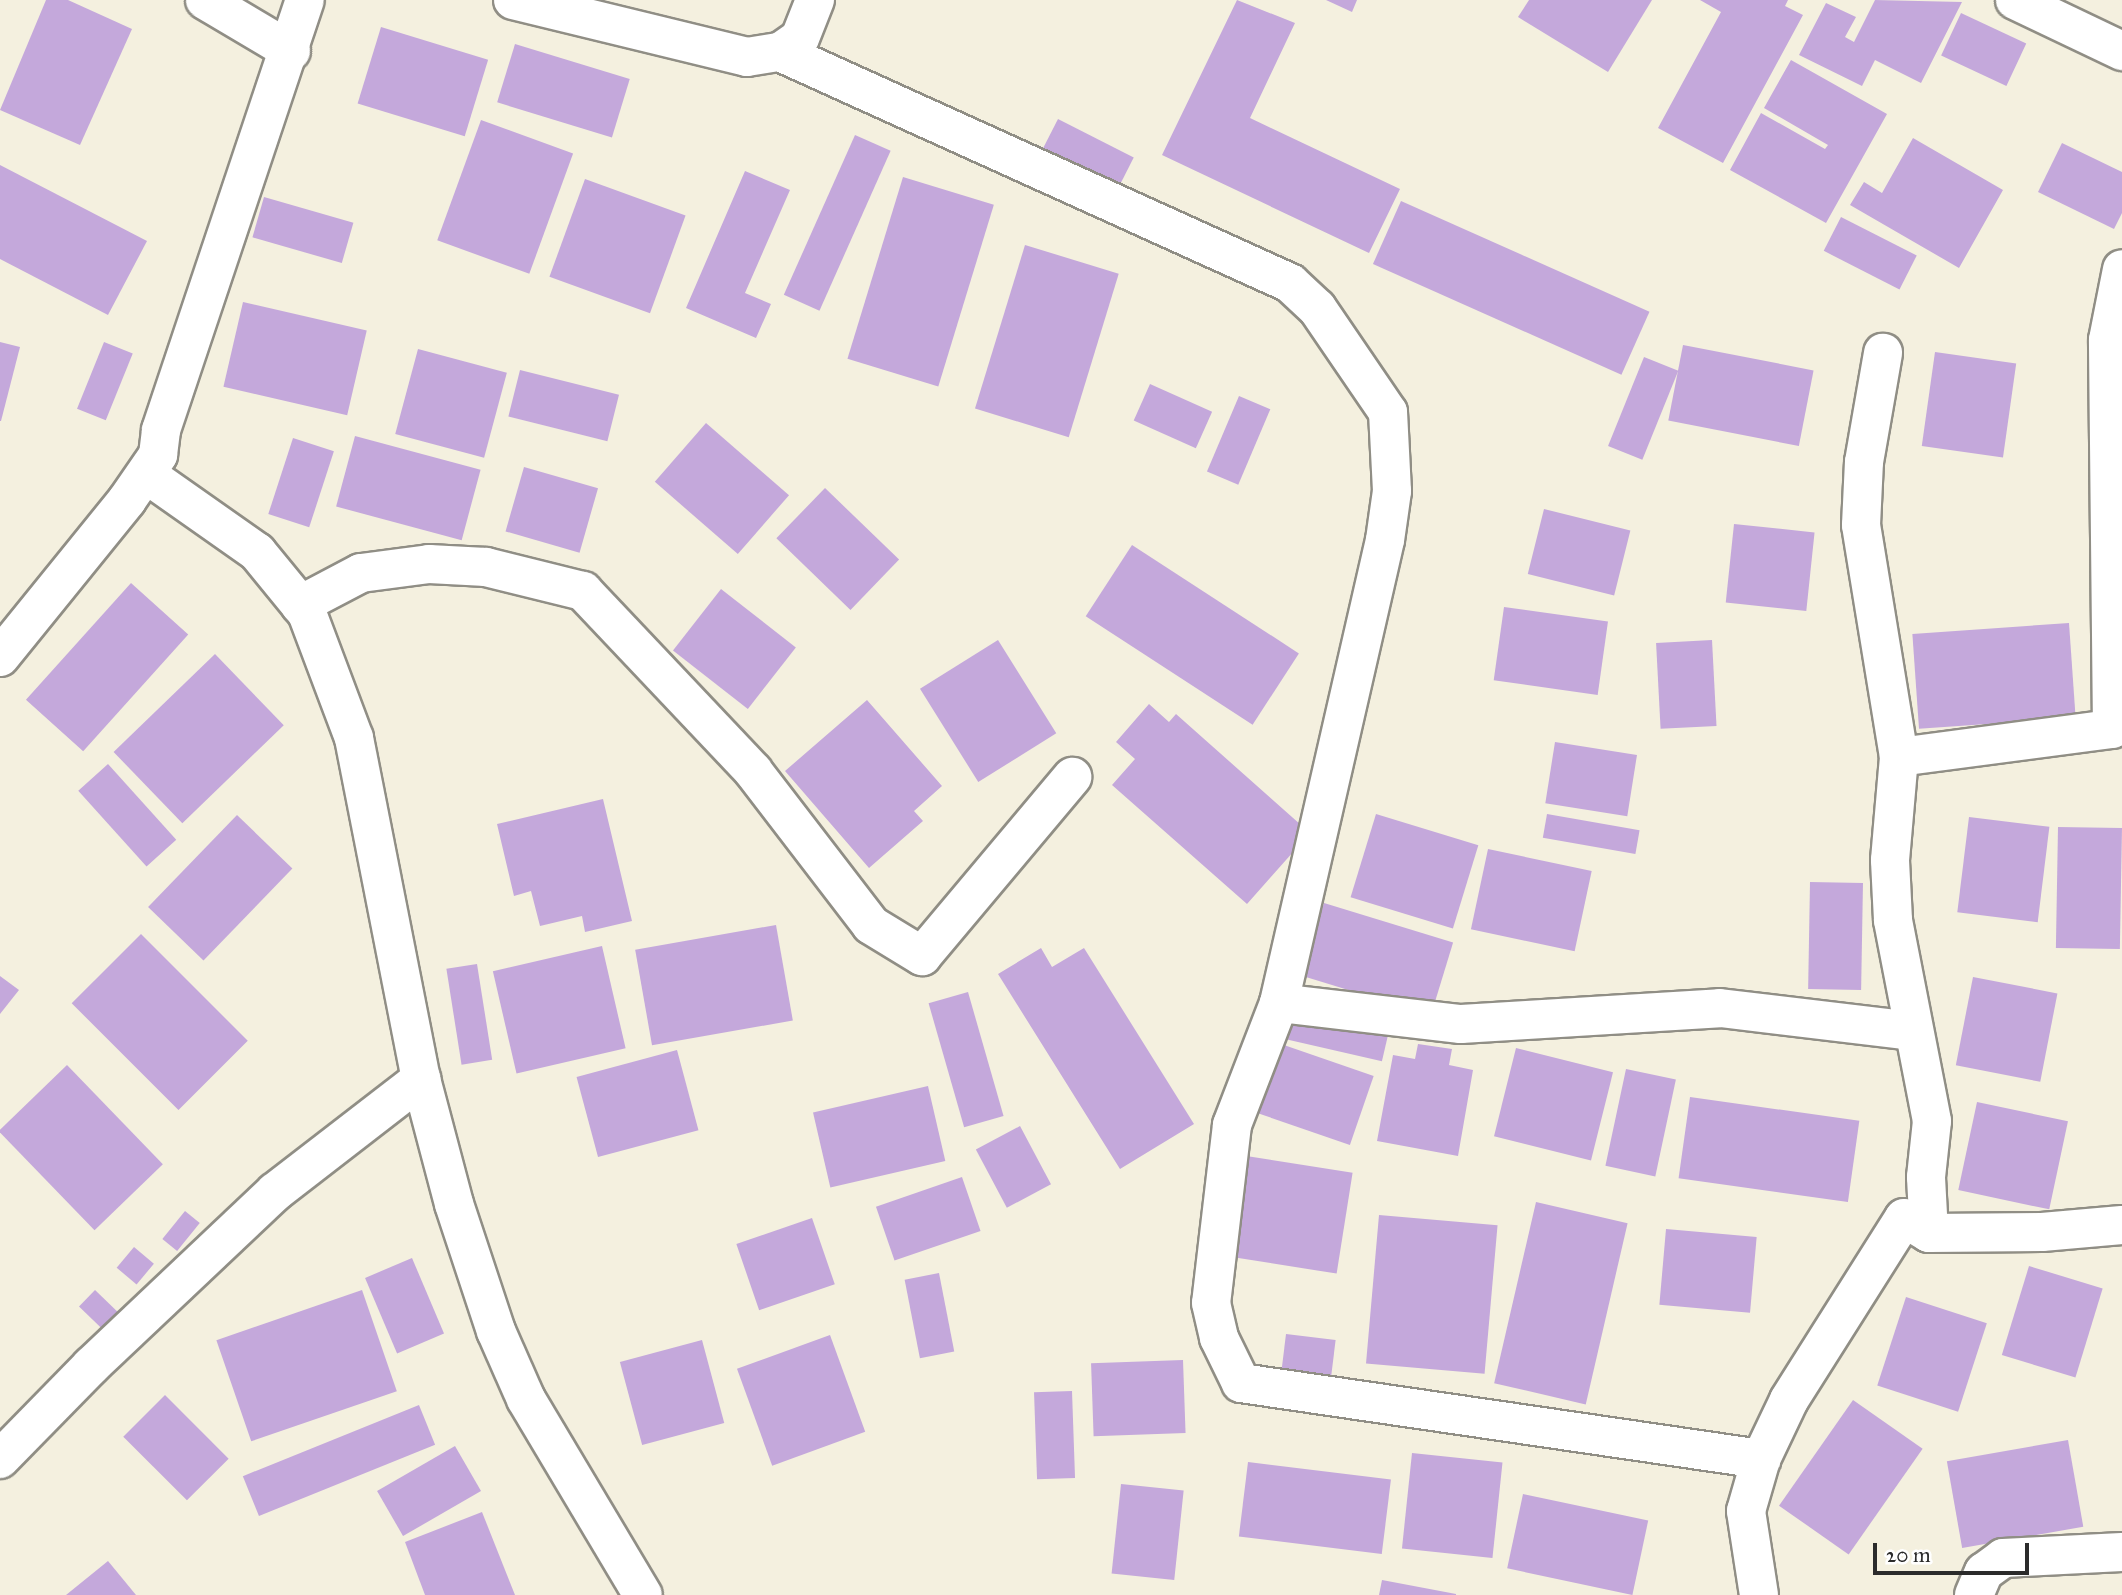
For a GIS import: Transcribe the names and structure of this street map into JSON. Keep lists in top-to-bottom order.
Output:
{
  "scale_bar": "20 m"
}
